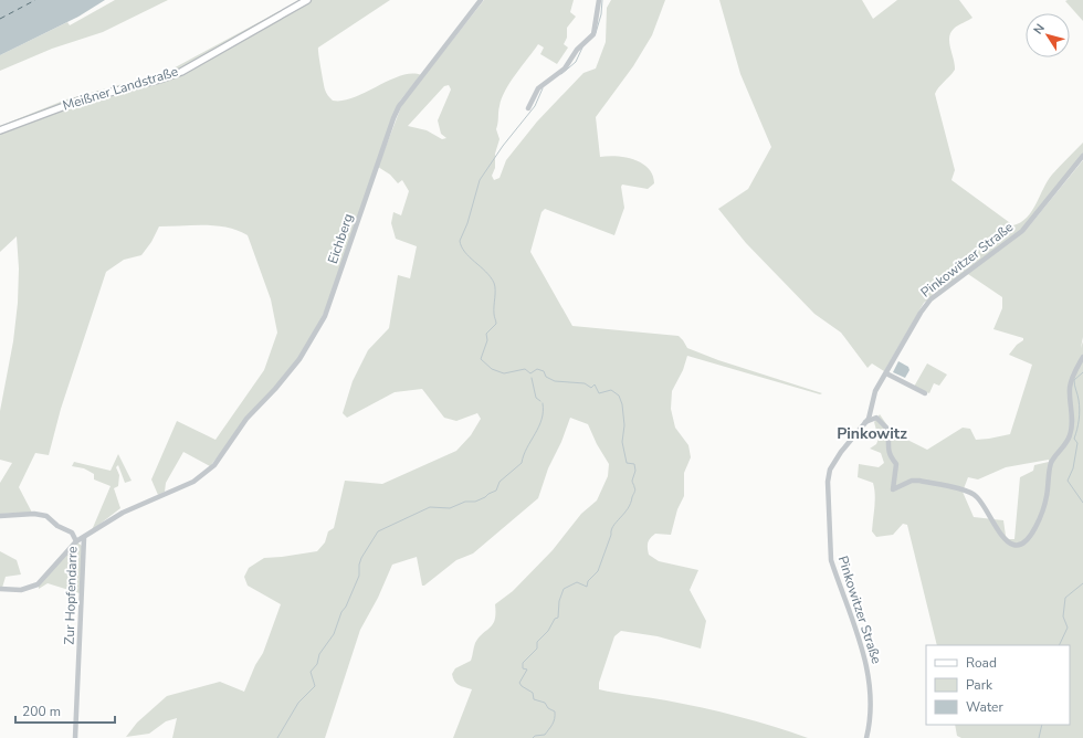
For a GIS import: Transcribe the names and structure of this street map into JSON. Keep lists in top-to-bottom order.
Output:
{
  "streets": {
    "main road": ["Meißner Landstraße"],
    "street": ["Eichberg", "Pinkowitzer Straße", "Zur Hopfendarre"]
  },
  "crossings": [
    ["Eichberg", "Zur Hopfendarre"]
  ],
  "districts": ["Pinkowitz"],
  "legend": ["Road", "Park", "Water"],
  "scale_bar": "200 m",
  "north": "top left"
}
